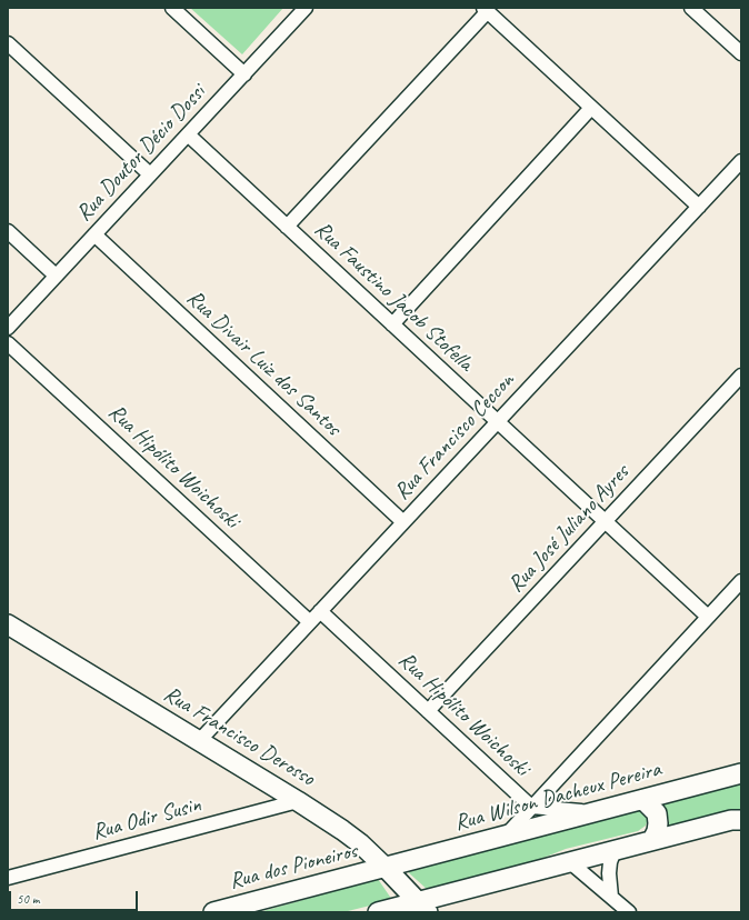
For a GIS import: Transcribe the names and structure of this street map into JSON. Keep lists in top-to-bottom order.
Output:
{
  "streets": {
    "main road": ["Rua Francisco Derosso", "Rua Wilson Dacheux Pereira", "Rua dos Pioneiros"],
    "street": [
      "Rua Doutor Décio Dossi",
      "Rua Faustino Jacob Stofella",
      "Rua Divair Luiz dos Santos",
      "Rua Francisco Ceccon",
      "Rua Hipólito Woichoski",
      "Rua José Juliano Ayres",
      "Rua Odir Susin"
    ]
  },
  "crossings": [
    ["Rua Doutor Décio Dossi", "Rua Faustino Jacob Stofella"],
    ["Rua Doutor Décio Dossi", "Rua Divair Luiz dos Santos"],
    ["Rua Faustino Jacob Stofella", "Rua Francisco Ceccon"],
    ["Rua Faustino Jacob Stofella", "Rua José Juliano Ayres"],
    ["Rua Divair Luiz dos Santos", "Rua Francisco Ceccon"],
    ["Rua Francisco Ceccon", "Rua Hipólito Woichoski"],
    ["Rua Francisco Ceccon", "Rua Francisco Derosso"],
    ["Rua Hipólito Woichoski", "Rua José Juliano Ayres"],
    ["Rua Hipólito Woichoski", "Rua Wilson Dacheux Pereira"],
    ["Rua Francisco Derosso", "Rua Wilson Dacheux Pereira"],
    ["Rua Francisco Derosso", "Rua Odir Susin"],
    ["Rua Francisco Derosso", "Rua dos Pioneiros"],
    ["Rua Wilson Dacheux Pereira", "Rua dos Pioneiros"]
  ],
  "scale_bar": "50 m"
}
